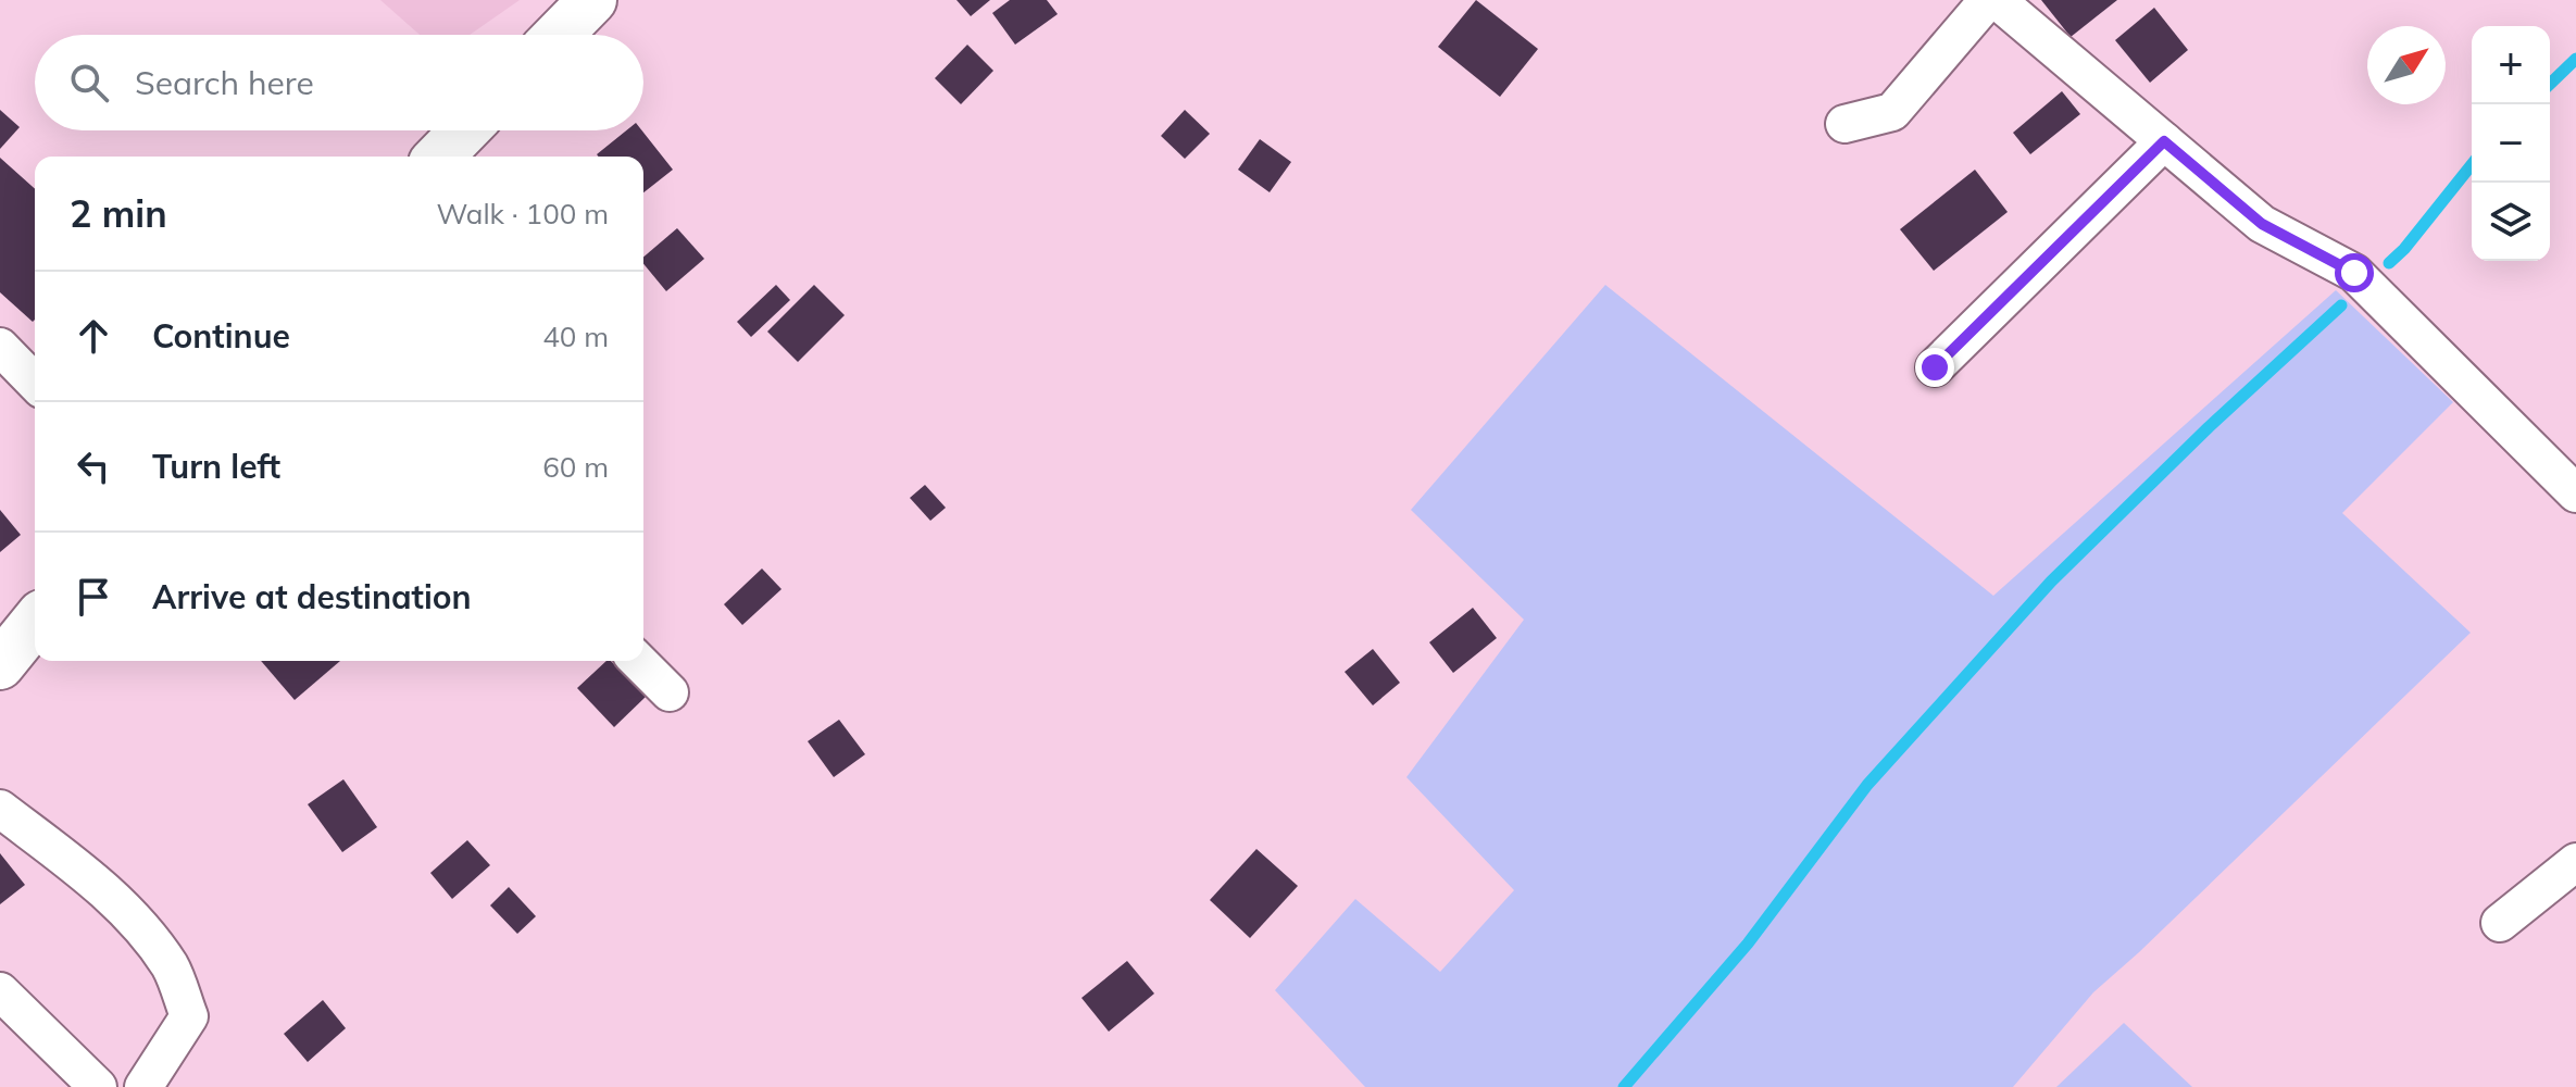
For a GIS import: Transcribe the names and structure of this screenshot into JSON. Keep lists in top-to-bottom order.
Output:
{
  "north": "top right",
  "page": {
    "map_buttons": ["+", "−"],
    "search": "Search here",
    "heading": ["2 min", "Walk · 100 m"],
    "list": [
      ["Continue", "40 m"],
      ["Turn left", "60 m"],
      "Arrive at destination"
    ]
  }
}
